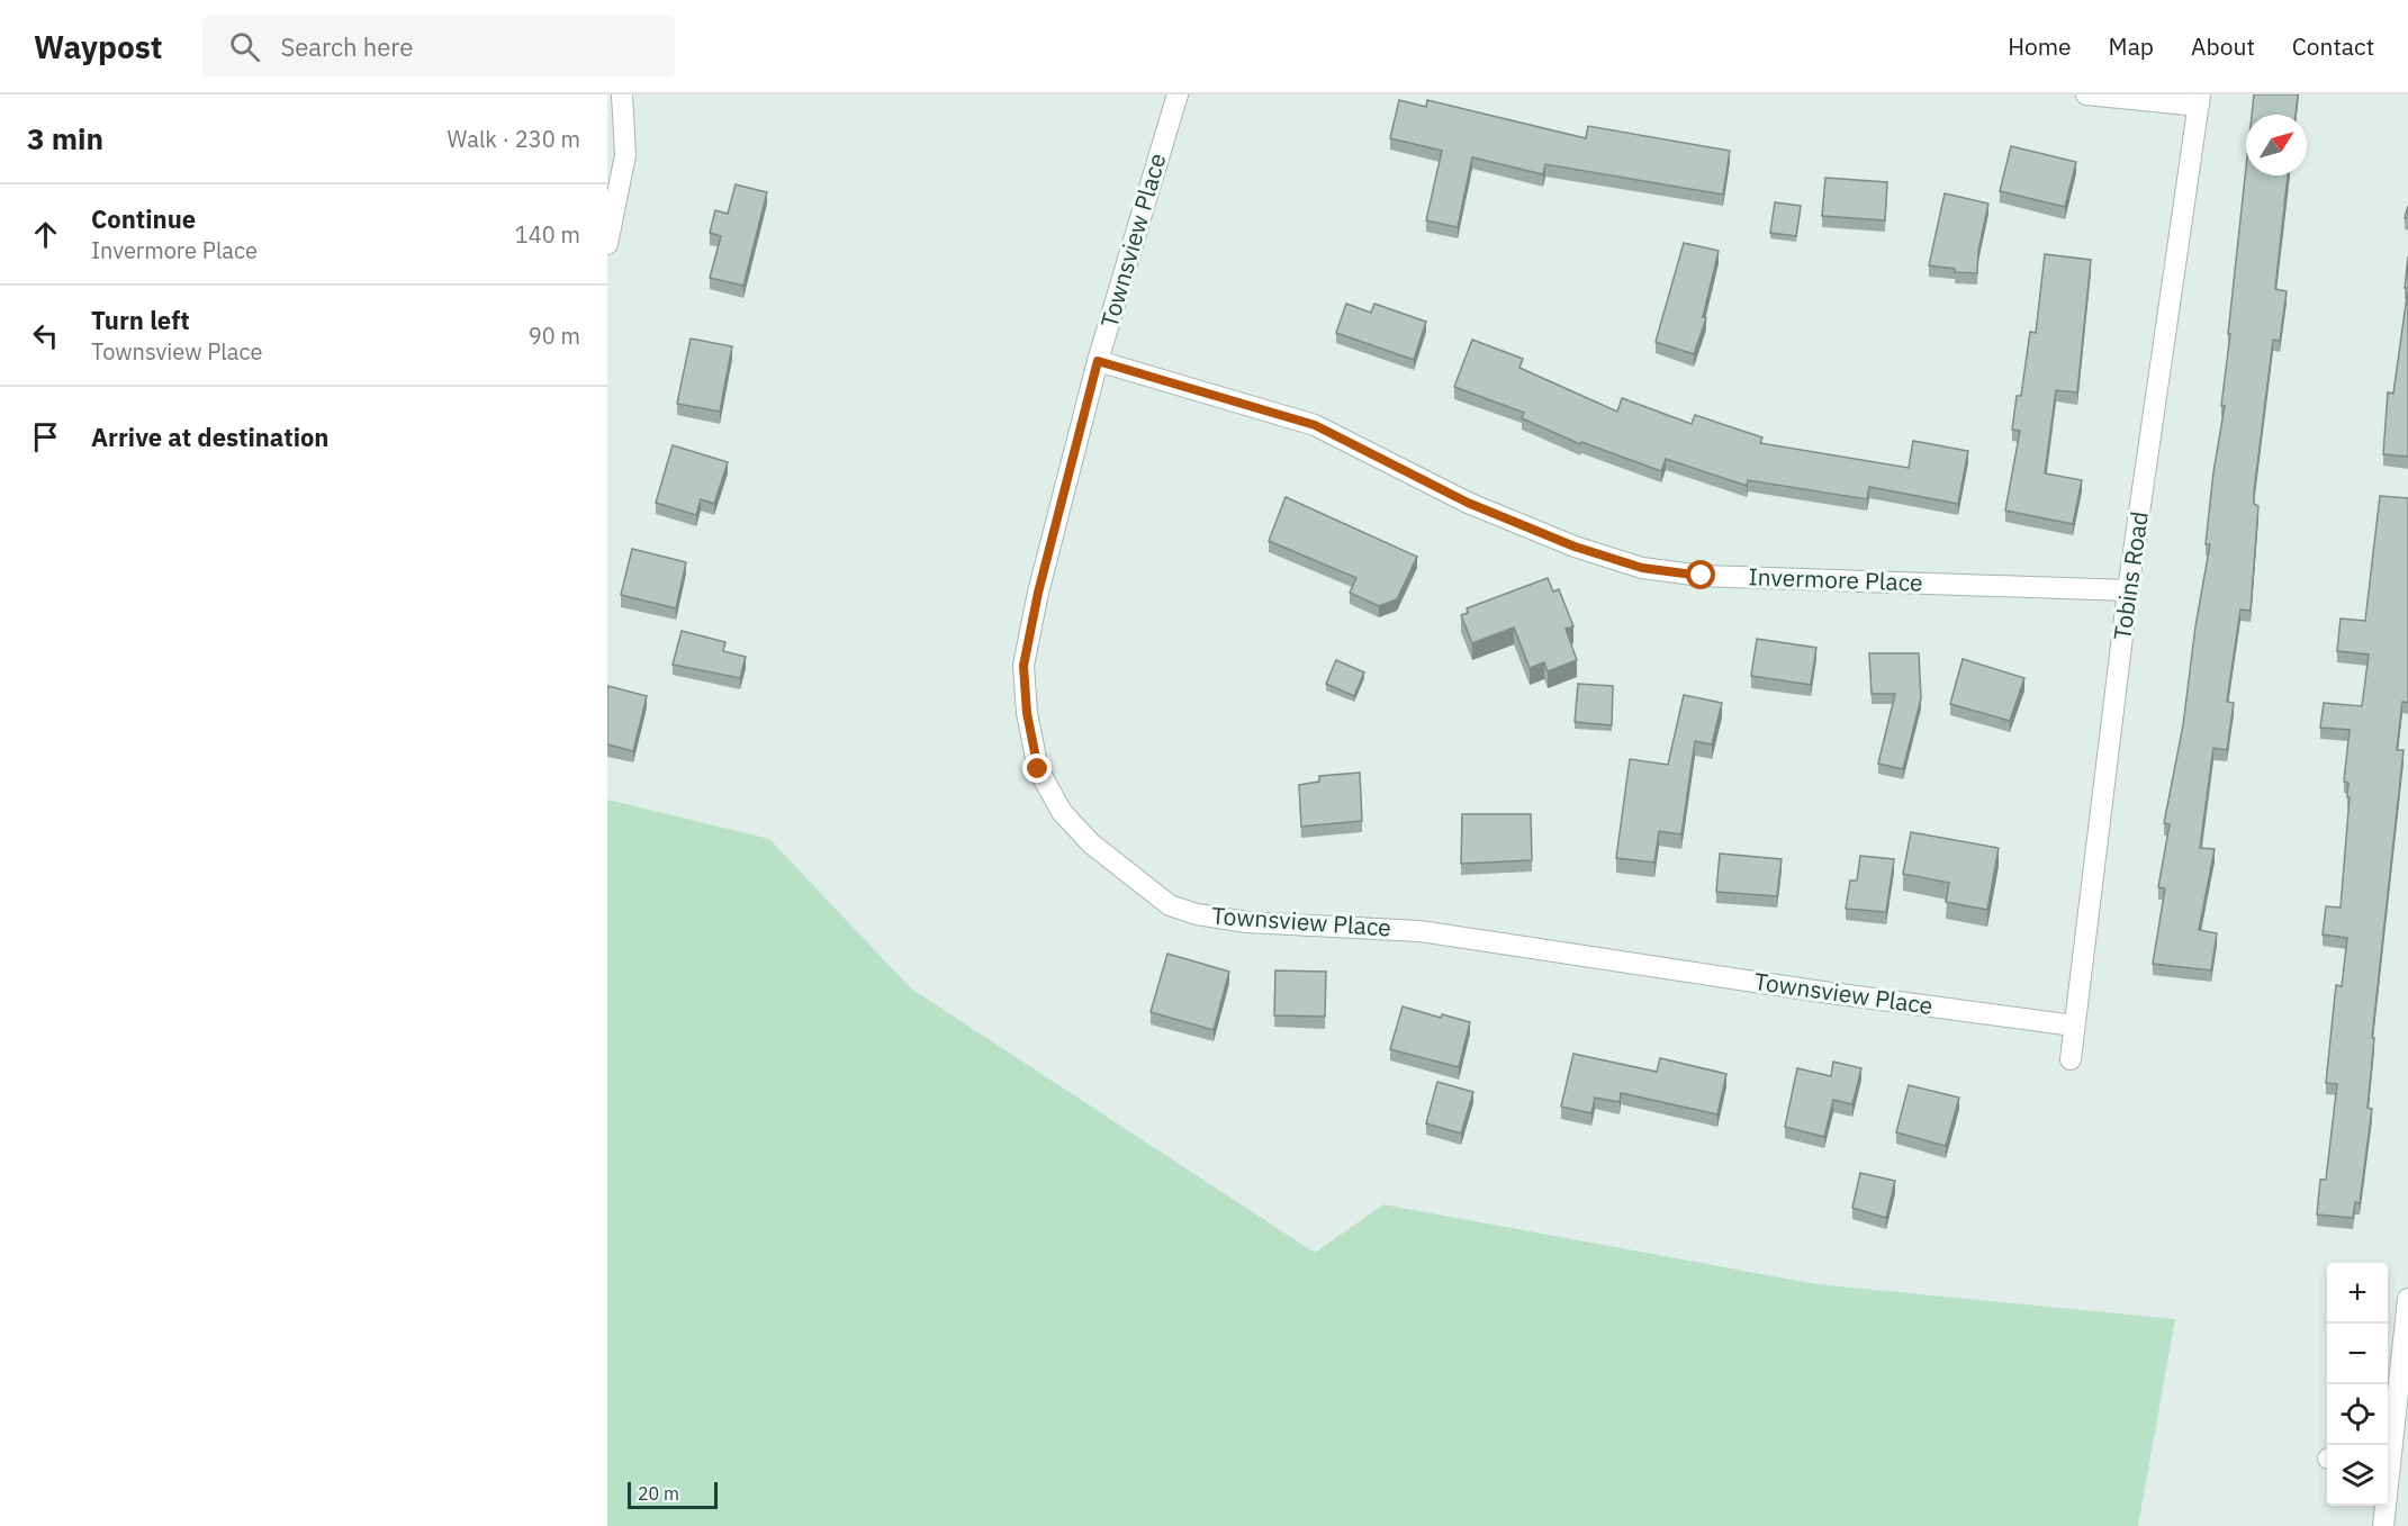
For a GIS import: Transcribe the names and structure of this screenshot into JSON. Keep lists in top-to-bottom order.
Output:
{
  "streets": {
    "street": ["Townsview Place", "Tobins Road", "Invermore Place"]
  },
  "crossings": [
    ["Townsview Place", "Tobins Road"],
    ["Townsview Place", "Invermore Place"],
    ["Tobins Road", "Invermore Place"]
  ],
  "scale_bar": "20 m",
  "north": "top right",
  "page": {
    "header": "Waypost",
    "search": "Search here",
    "nav": [
      "Home",
      "Map",
      "About",
      "Contact"
    ],
    "heading": ["3 min", "Walk · 230 m"],
    "list": [
      ["Continue", "Invermore Place", "140 m"],
      ["Turn left", "Townsview Place", "90 m"],
      "Arrive at destination"
    ],
    "map_buttons": ["+", "−"],
    "scale": "20 m"
  }
}
